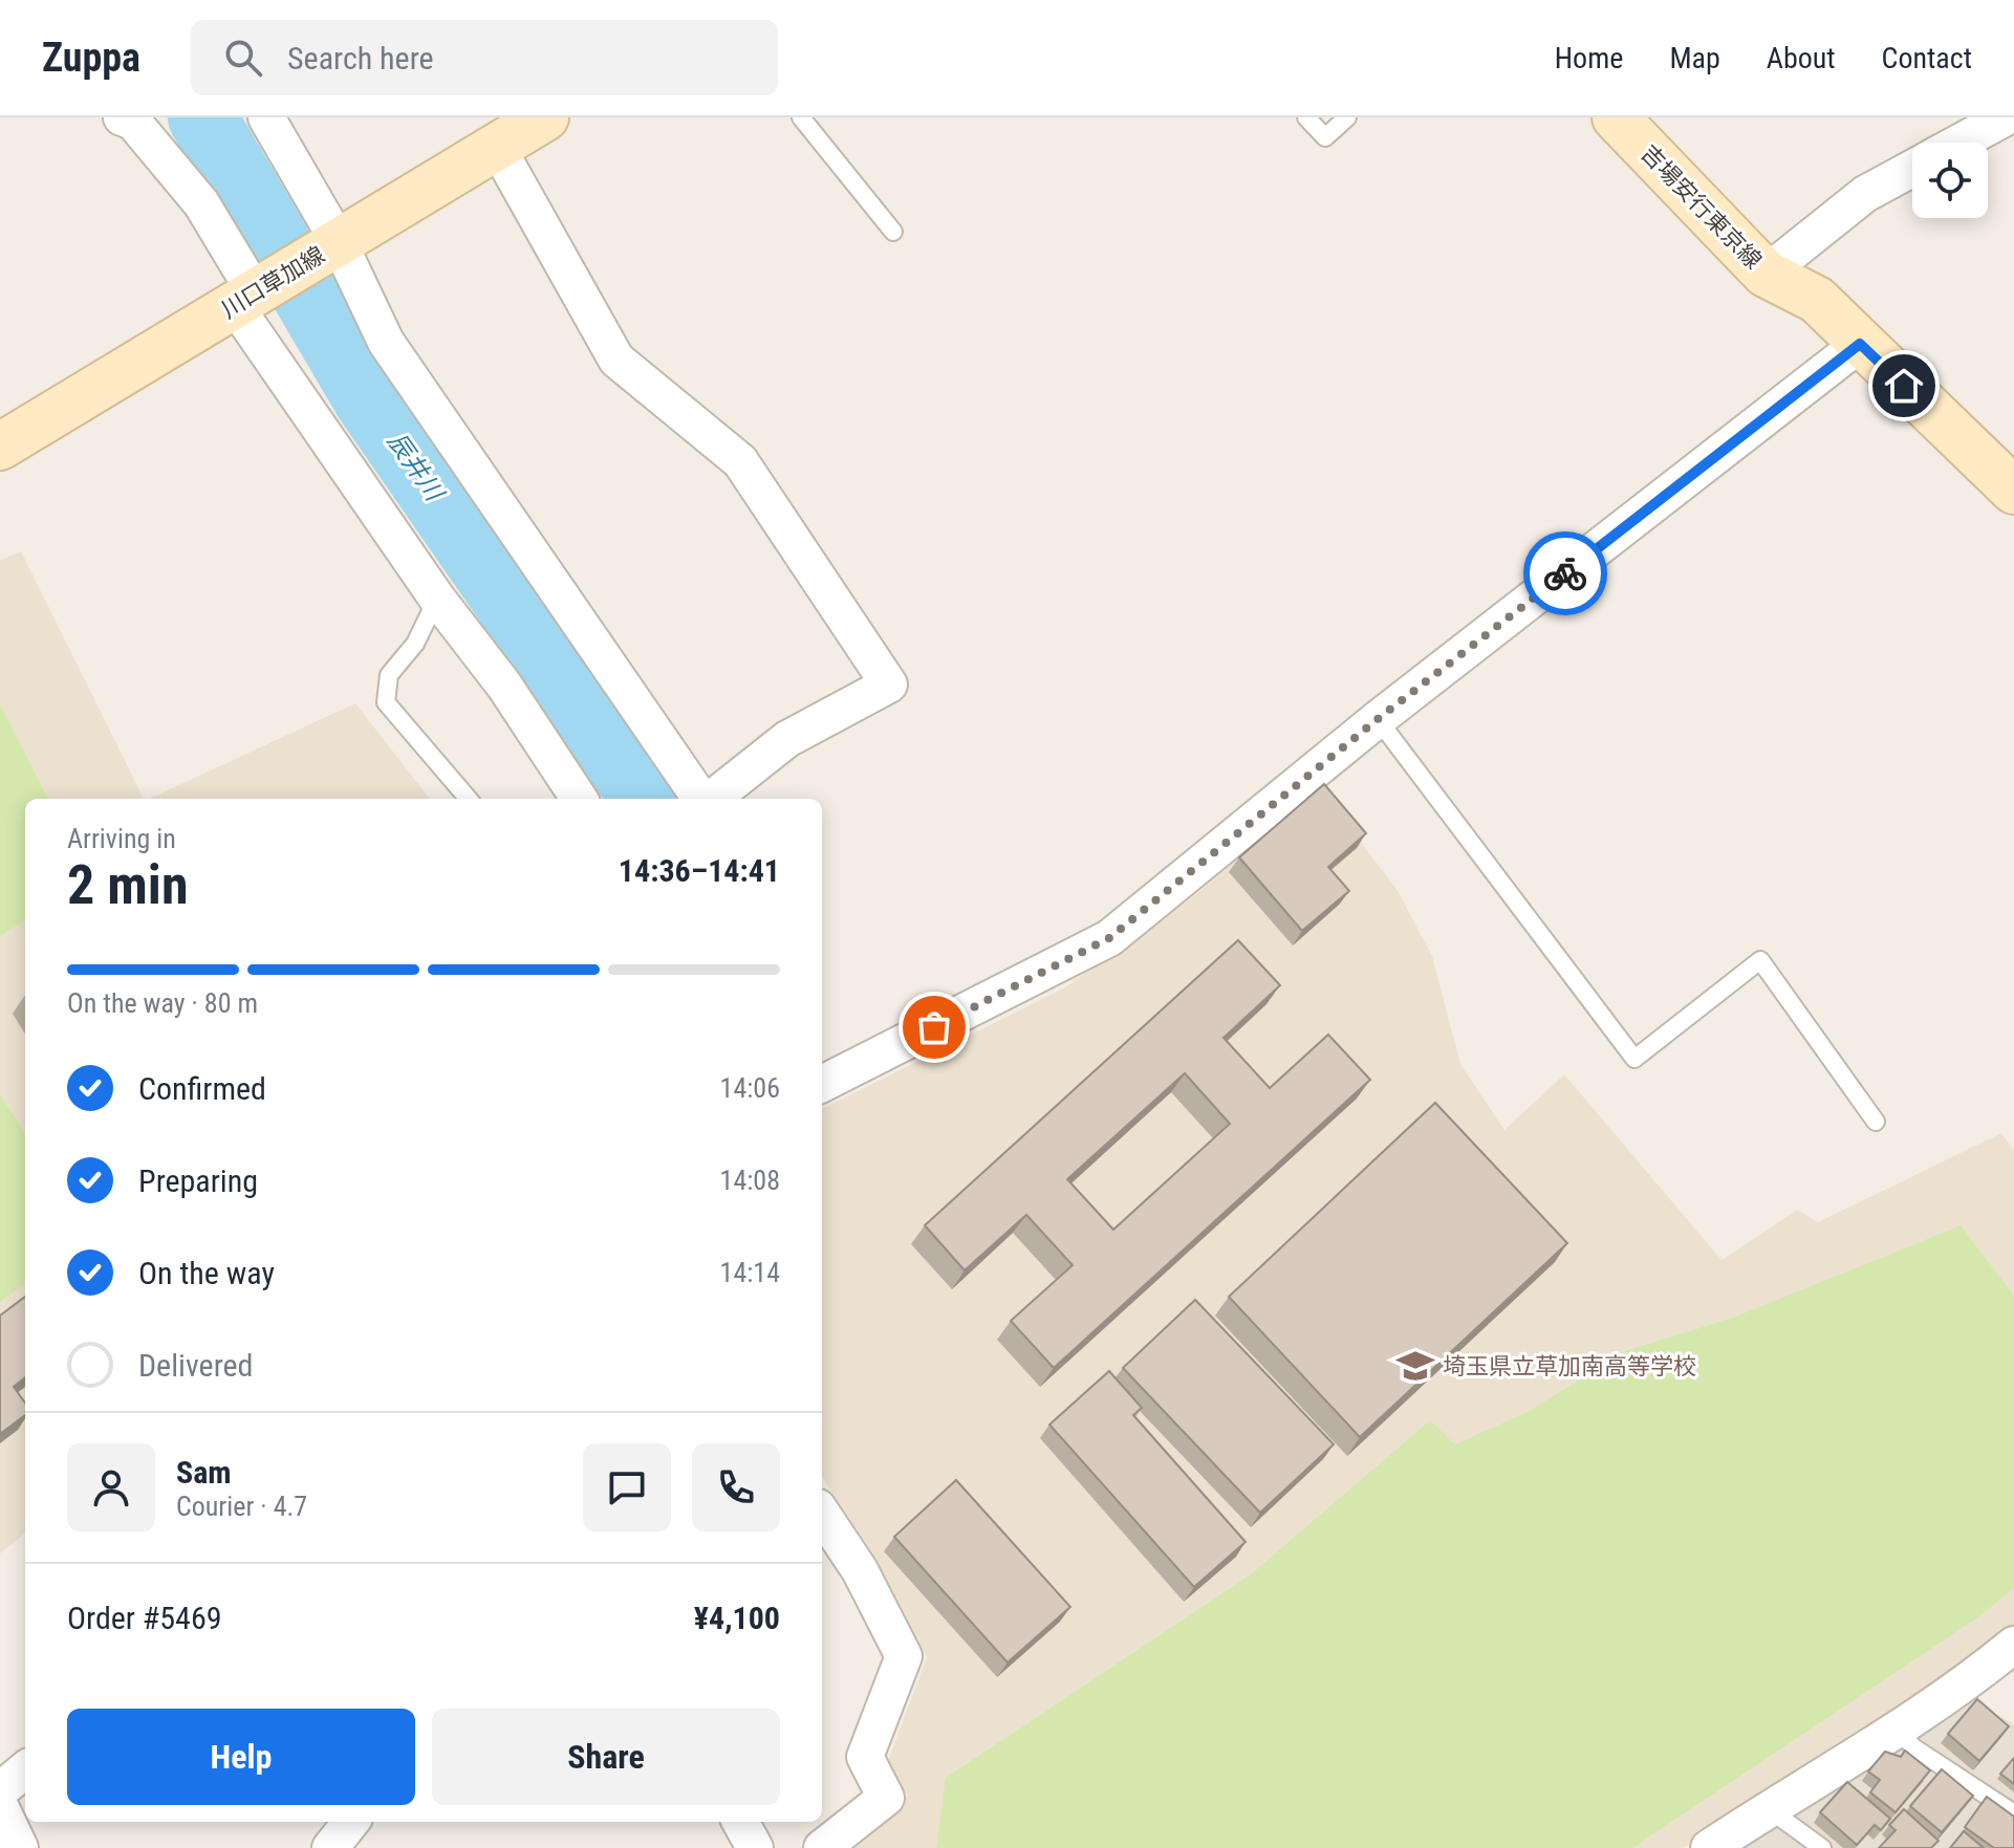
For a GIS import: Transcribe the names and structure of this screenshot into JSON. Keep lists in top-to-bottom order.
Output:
{
  "streets": {
    "main road": ["吉場安行東京線", "川口草加線"]
  },
  "water": ["辰井川"],
  "places": {
    "school or university": ["埼玉県立草加南高等学校"]
  },
  "page": {
    "header": "Zuppa",
    "search": "Search here",
    "nav": [
      "Home",
      "Map",
      "About",
      "Contact"
    ],
    "heading": ["2 min", "Arriving in", "14:36–14:41"],
    "panel": [
      "Sam",
      "Courier · 4.7",
      "Order #5469",
      "¥4,100"
    ],
    "bar": "On the way · 80 m",
    "list": [
      ["Confirmed", "14:06"],
      ["Preparing", "14:08"],
      ["On the way", "14:14"],
      "Delivered"
    ],
    "buttons": ["Help", "Share"]
  }
}
